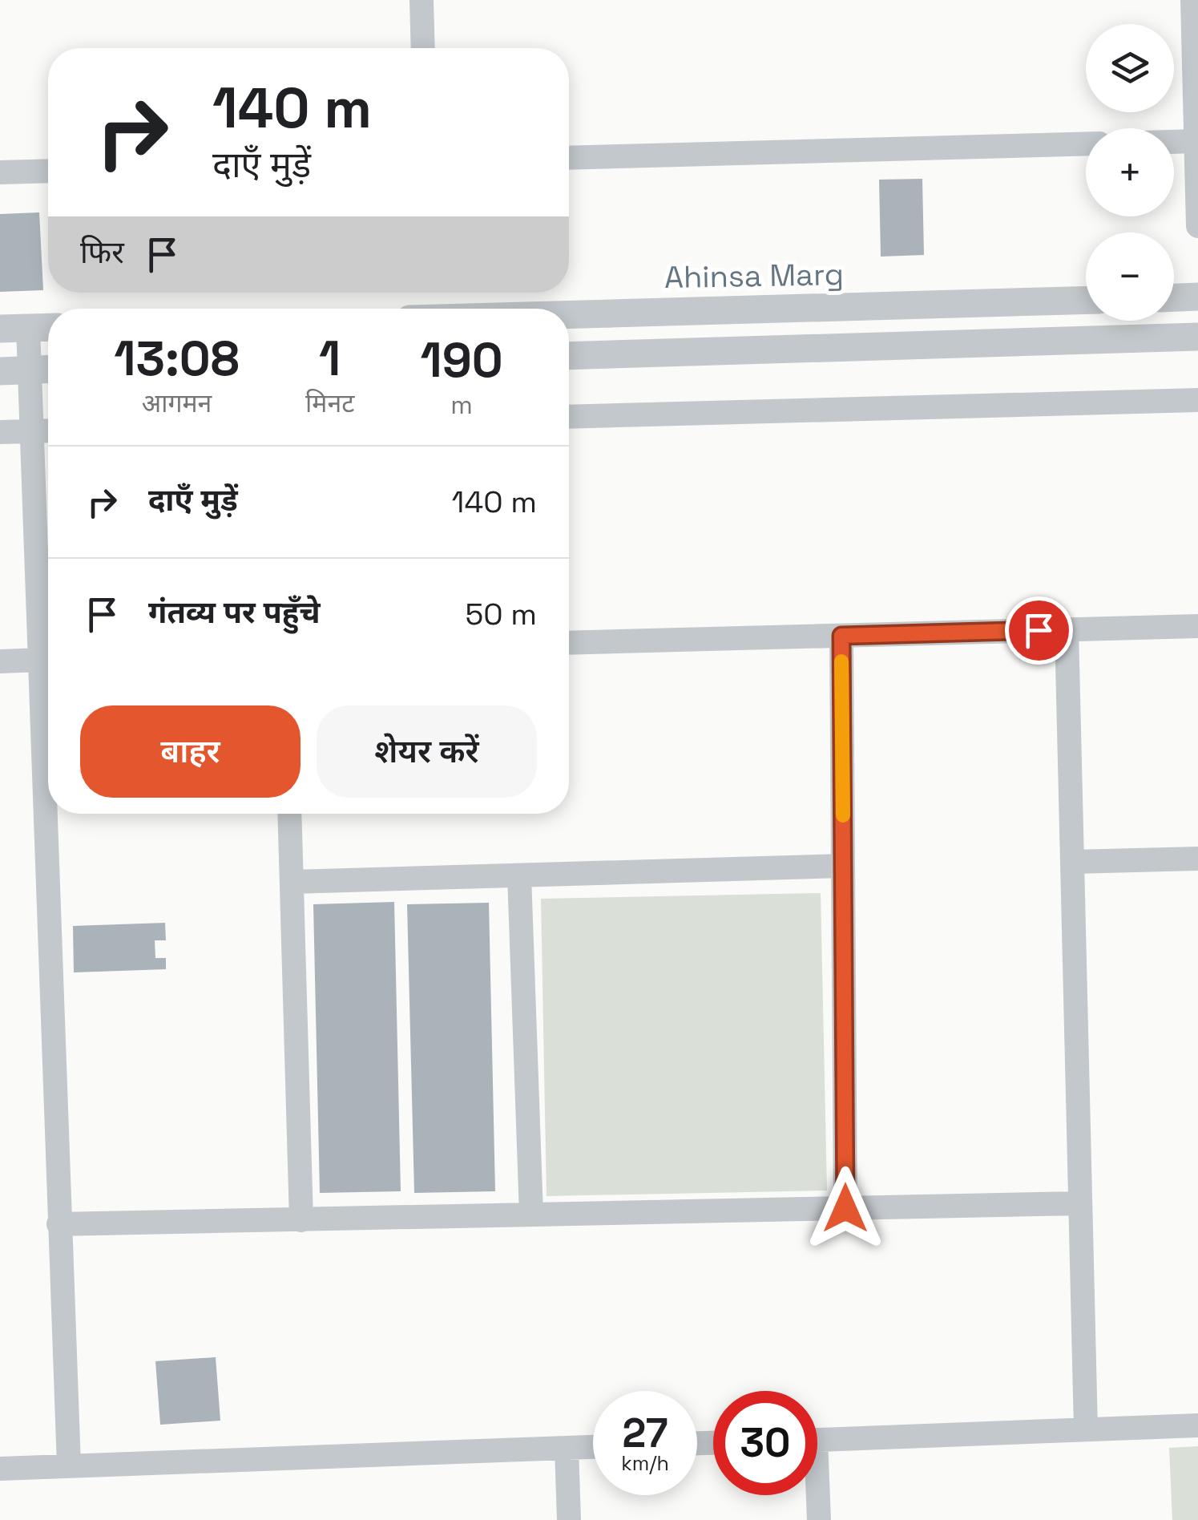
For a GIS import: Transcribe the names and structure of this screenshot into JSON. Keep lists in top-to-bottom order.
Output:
{
  "streets": {
    "street": ["Ahinsa Marg"]
  },
  "page": {
    "map_buttons": ["+", "−"],
    "turn": ["140 m", "दाएँ मुड़ें"],
    "then": "फिर",
    "eta": [
      "13:08",
      "आगमन",
      "1",
      "मिनट",
      "190",
      "m"
    ],
    "list": [
      {
        "name": "दाएँ मुड़ें",
        "value": "140 m"
      },
      {
        "name": "गंतव्य पर पहुँचे",
        "value": "50 m"
      }
    ],
    "buttons": ["बाहर", "शेयर करें"],
    "speed": "27 km/h",
    "limit": "30"
  }
}
